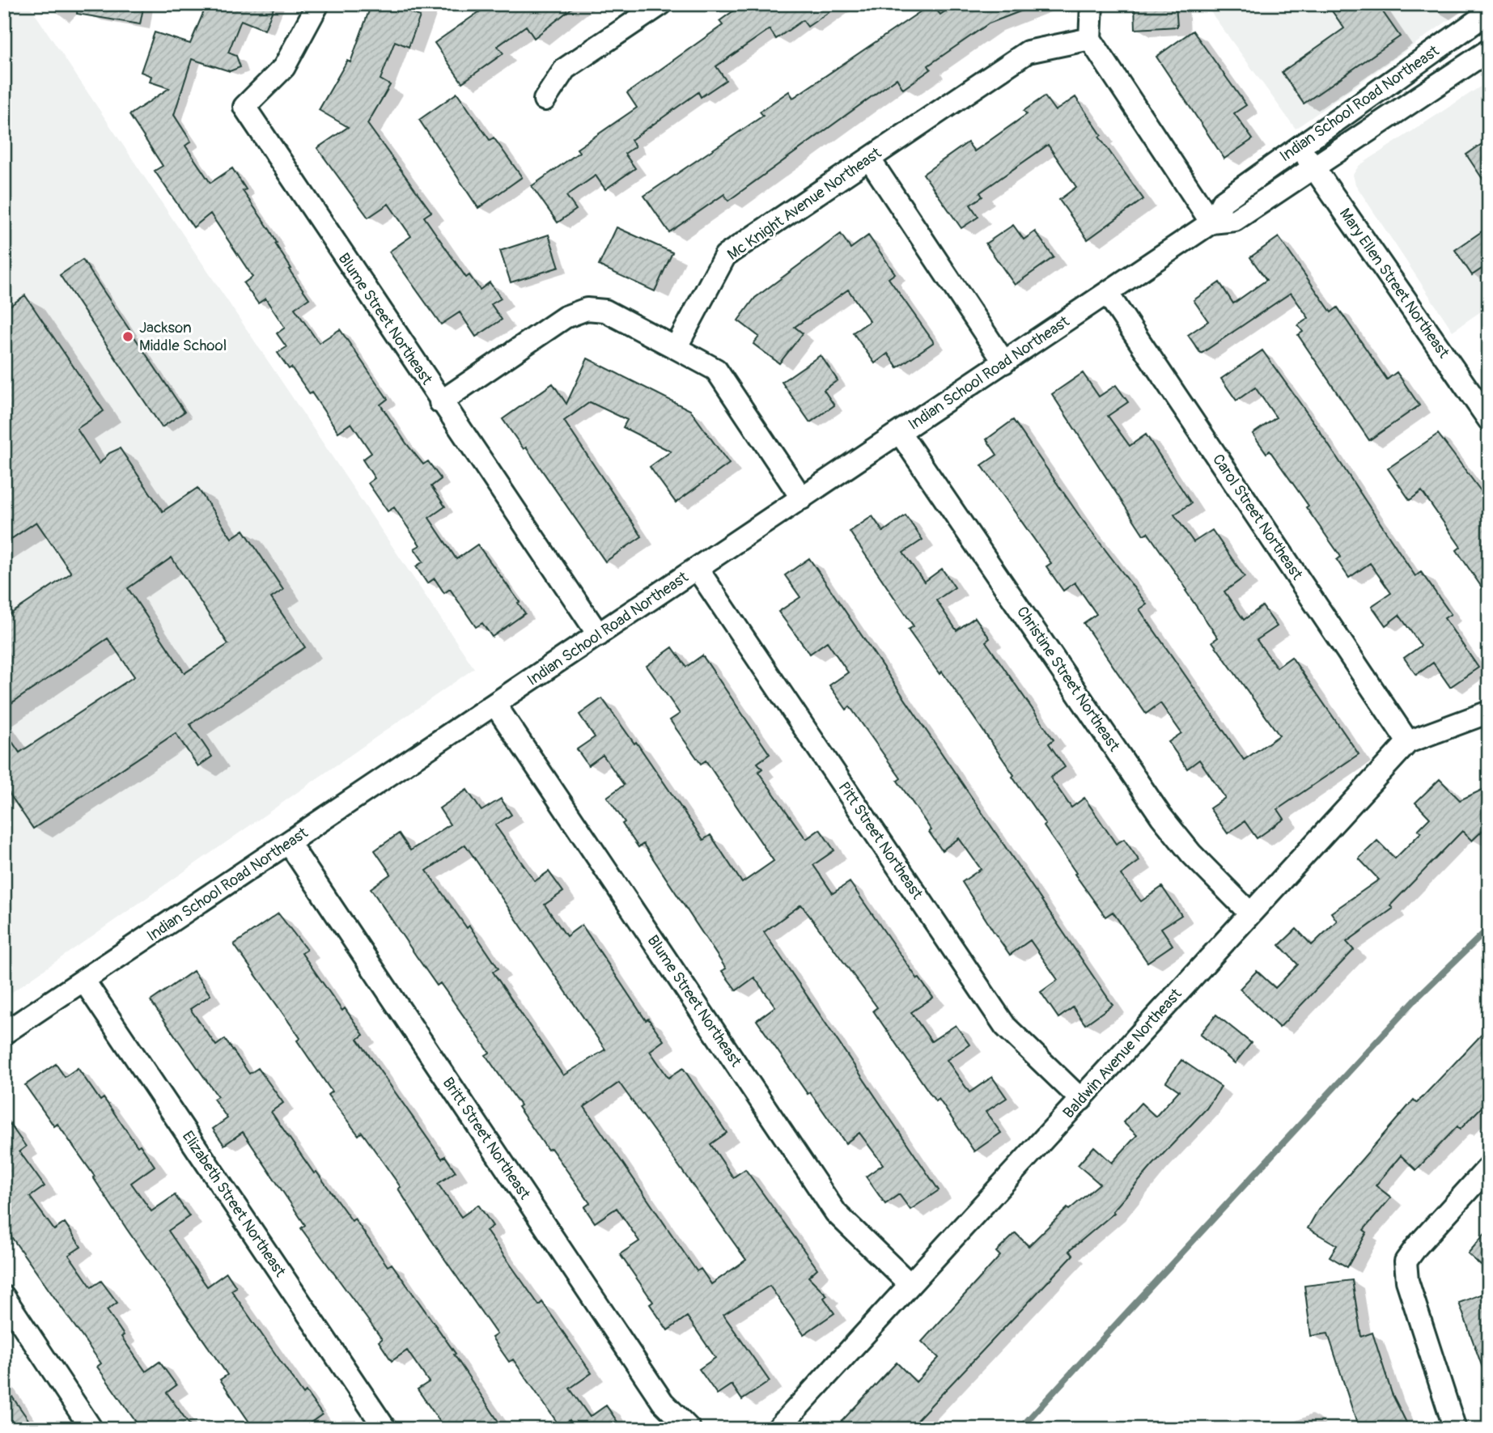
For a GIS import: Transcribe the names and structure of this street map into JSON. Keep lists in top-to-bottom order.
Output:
{
  "streets": {
    "street": [
      "Indian School Road Northeast",
      "Mc Knight Avenue Northeast",
      "Mary Ellen Street Northeast",
      "Blume Street Northeast",
      "Carol Street Northeast",
      "Christine Street Northeast",
      "Pitt Street Northeast",
      "Baldwin Avenue Northeast",
      "Britt Street Northeast",
      "Elizabeth Street Northeast"
    ]
  },
  "crossings": [
    ["Indian School Road Northeast", "Mary Ellen Street Northeast"],
    ["Indian School Road Northeast", "Blume Street Northeast"],
    ["Indian School Road Northeast", "Carol Street Northeast"],
    ["Indian School Road Northeast", "Christine Street Northeast"],
    ["Indian School Road Northeast", "Pitt Street Northeast"],
    ["Indian School Road Northeast", "Britt Street Northeast"],
    ["Indian School Road Northeast", "Elizabeth Street Northeast"],
    ["Blume Street Northeast", "Baldwin Avenue Northeast"],
    ["Carol Street Northeast", "Baldwin Avenue Northeast"],
    ["Christine Street Northeast", "Baldwin Avenue Northeast"],
    ["Pitt Street Northeast", "Baldwin Avenue Northeast"]
  ],
  "places": ["Jackson Middle School"]
}
